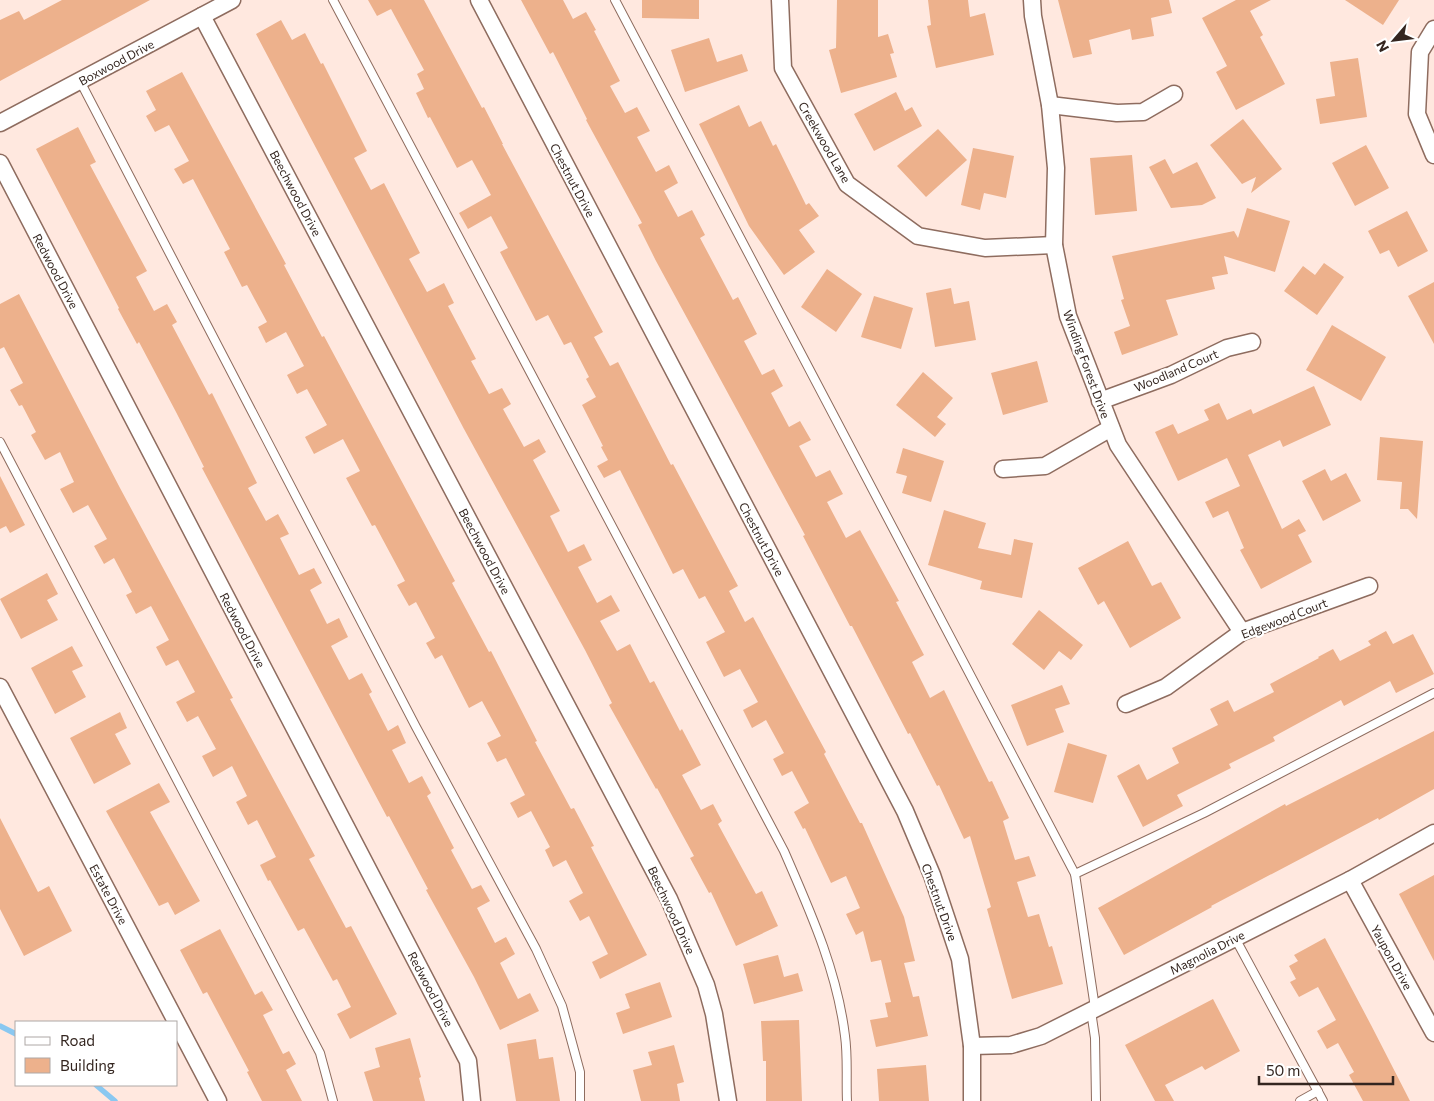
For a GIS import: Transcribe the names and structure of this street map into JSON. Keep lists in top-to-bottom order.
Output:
{
  "streets": {
    "street": [
      "Boxwood Drive",
      "Creekwood Lane",
      "Chestnut Drive",
      "Beechwood Drive",
      "Redwood Drive",
      "Winding Forest Drive",
      "Woodland Court",
      "Edgewood Court",
      "Estate Drive",
      "Magnolia Drive",
      "Yaupon Drive"
    ]
  },
  "crossings": [
    ["Boxwood Drive", "Beechwood Drive"],
    ["Creekwood Lane", "Winding Forest Drive"],
    ["Chestnut Drive", "Magnolia Drive"],
    ["Winding Forest Drive", "Woodland Court"],
    ["Winding Forest Drive", "Edgewood Court"],
    ["Magnolia Drive", "Yaupon Drive"]
  ],
  "legend": ["Road", "Building"],
  "scale_bar": "50 m",
  "north": "bottom left"
}
